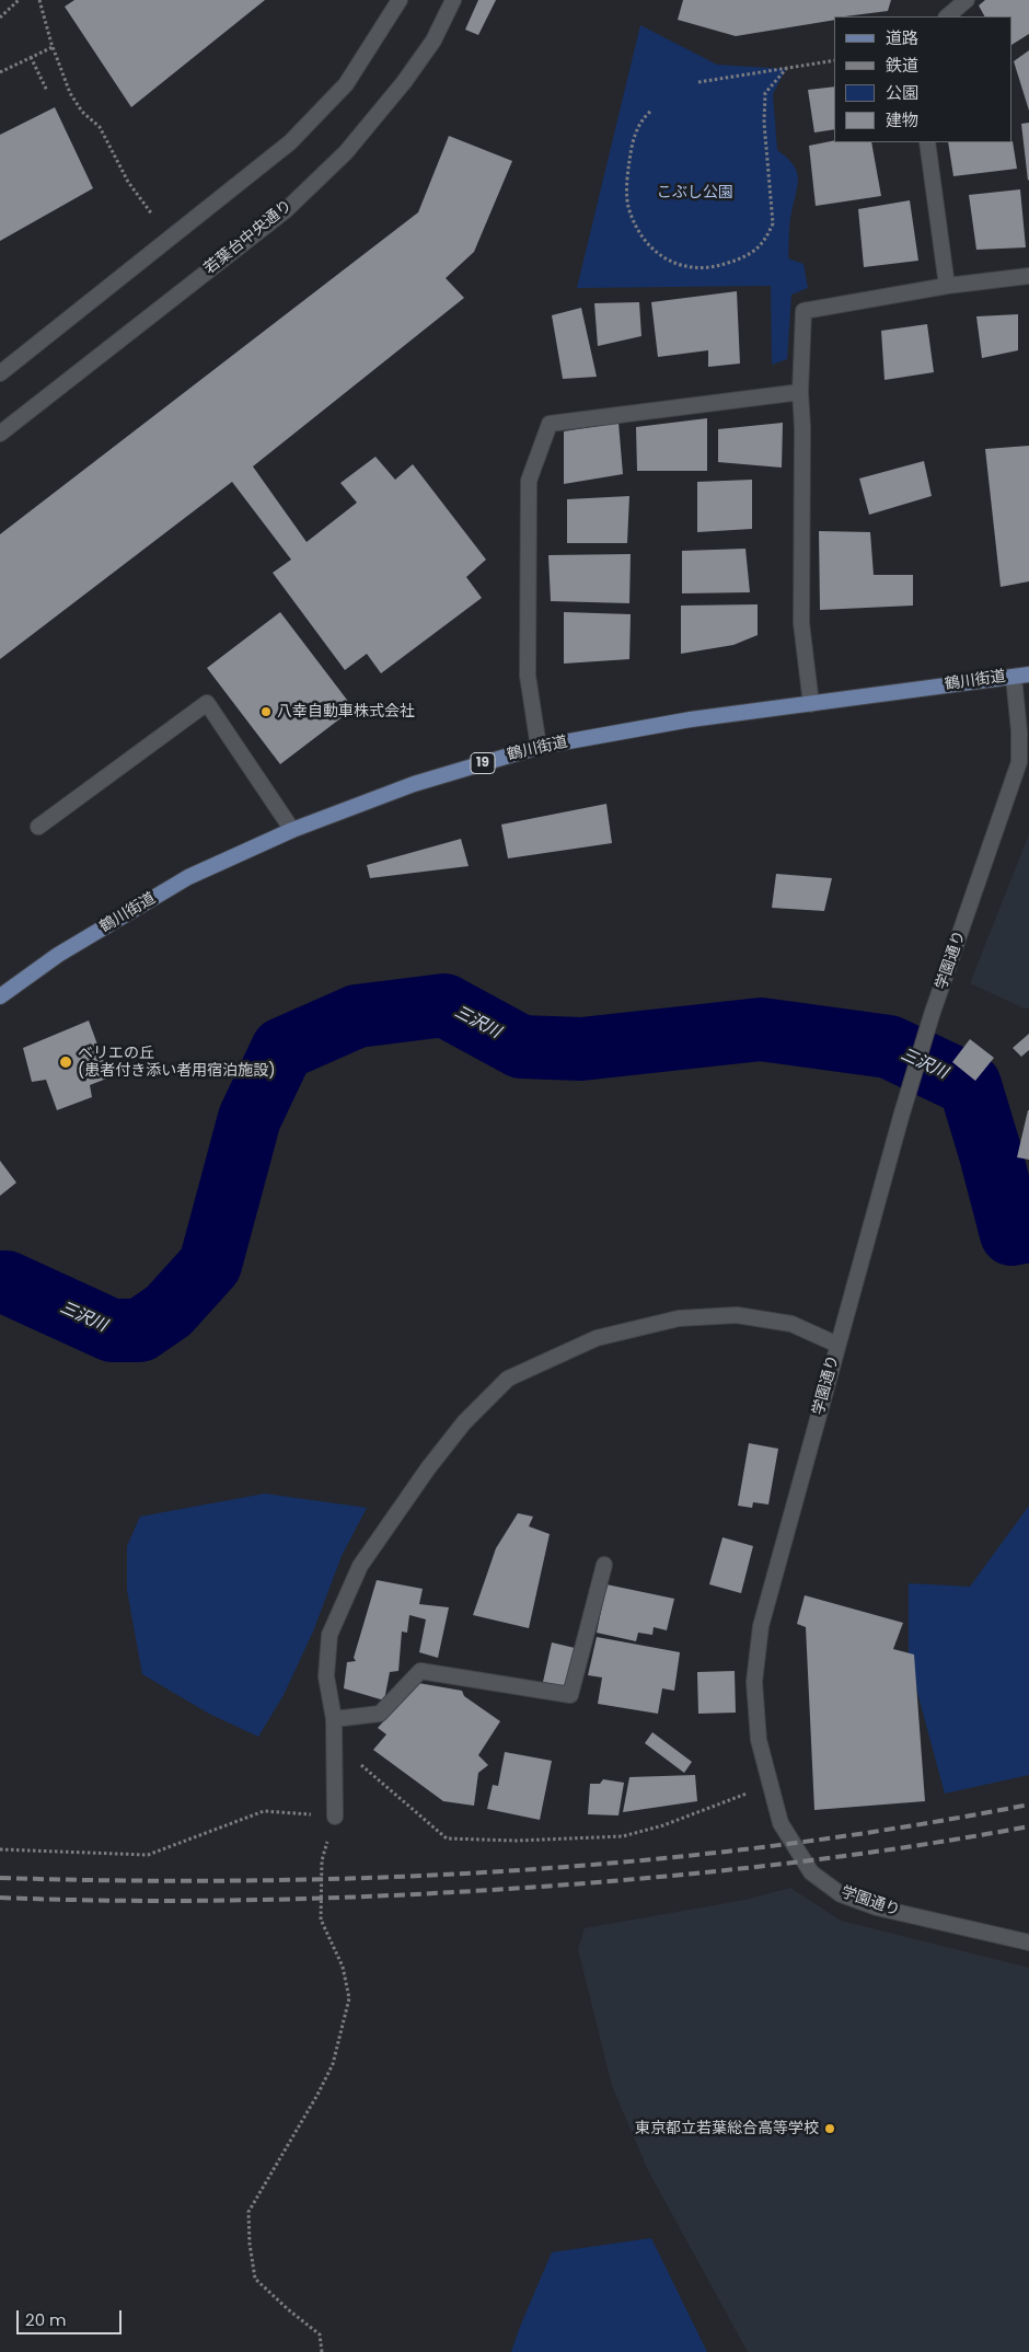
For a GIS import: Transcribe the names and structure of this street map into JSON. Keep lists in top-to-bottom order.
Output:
{
  "streets": {
    "main road": ["鶴川街道", "19"],
    "street": ["若葉台中央通り", "学園通り"]
  },
  "crossings": [
    ["鶴川街道", "学園通り"]
  ],
  "water": ["三沢川"],
  "parks": ["こぶし公園"],
  "places": ["八幸自動車株式会社", "ベリエの丘 (患者付き添い者用宿泊施設)", "東京都立若葉総合高等学校"],
  "legend": [
    "道路",
    "鉄道",
    "公園",
    "建物"
  ],
  "scale_bar": "20 m"
}
